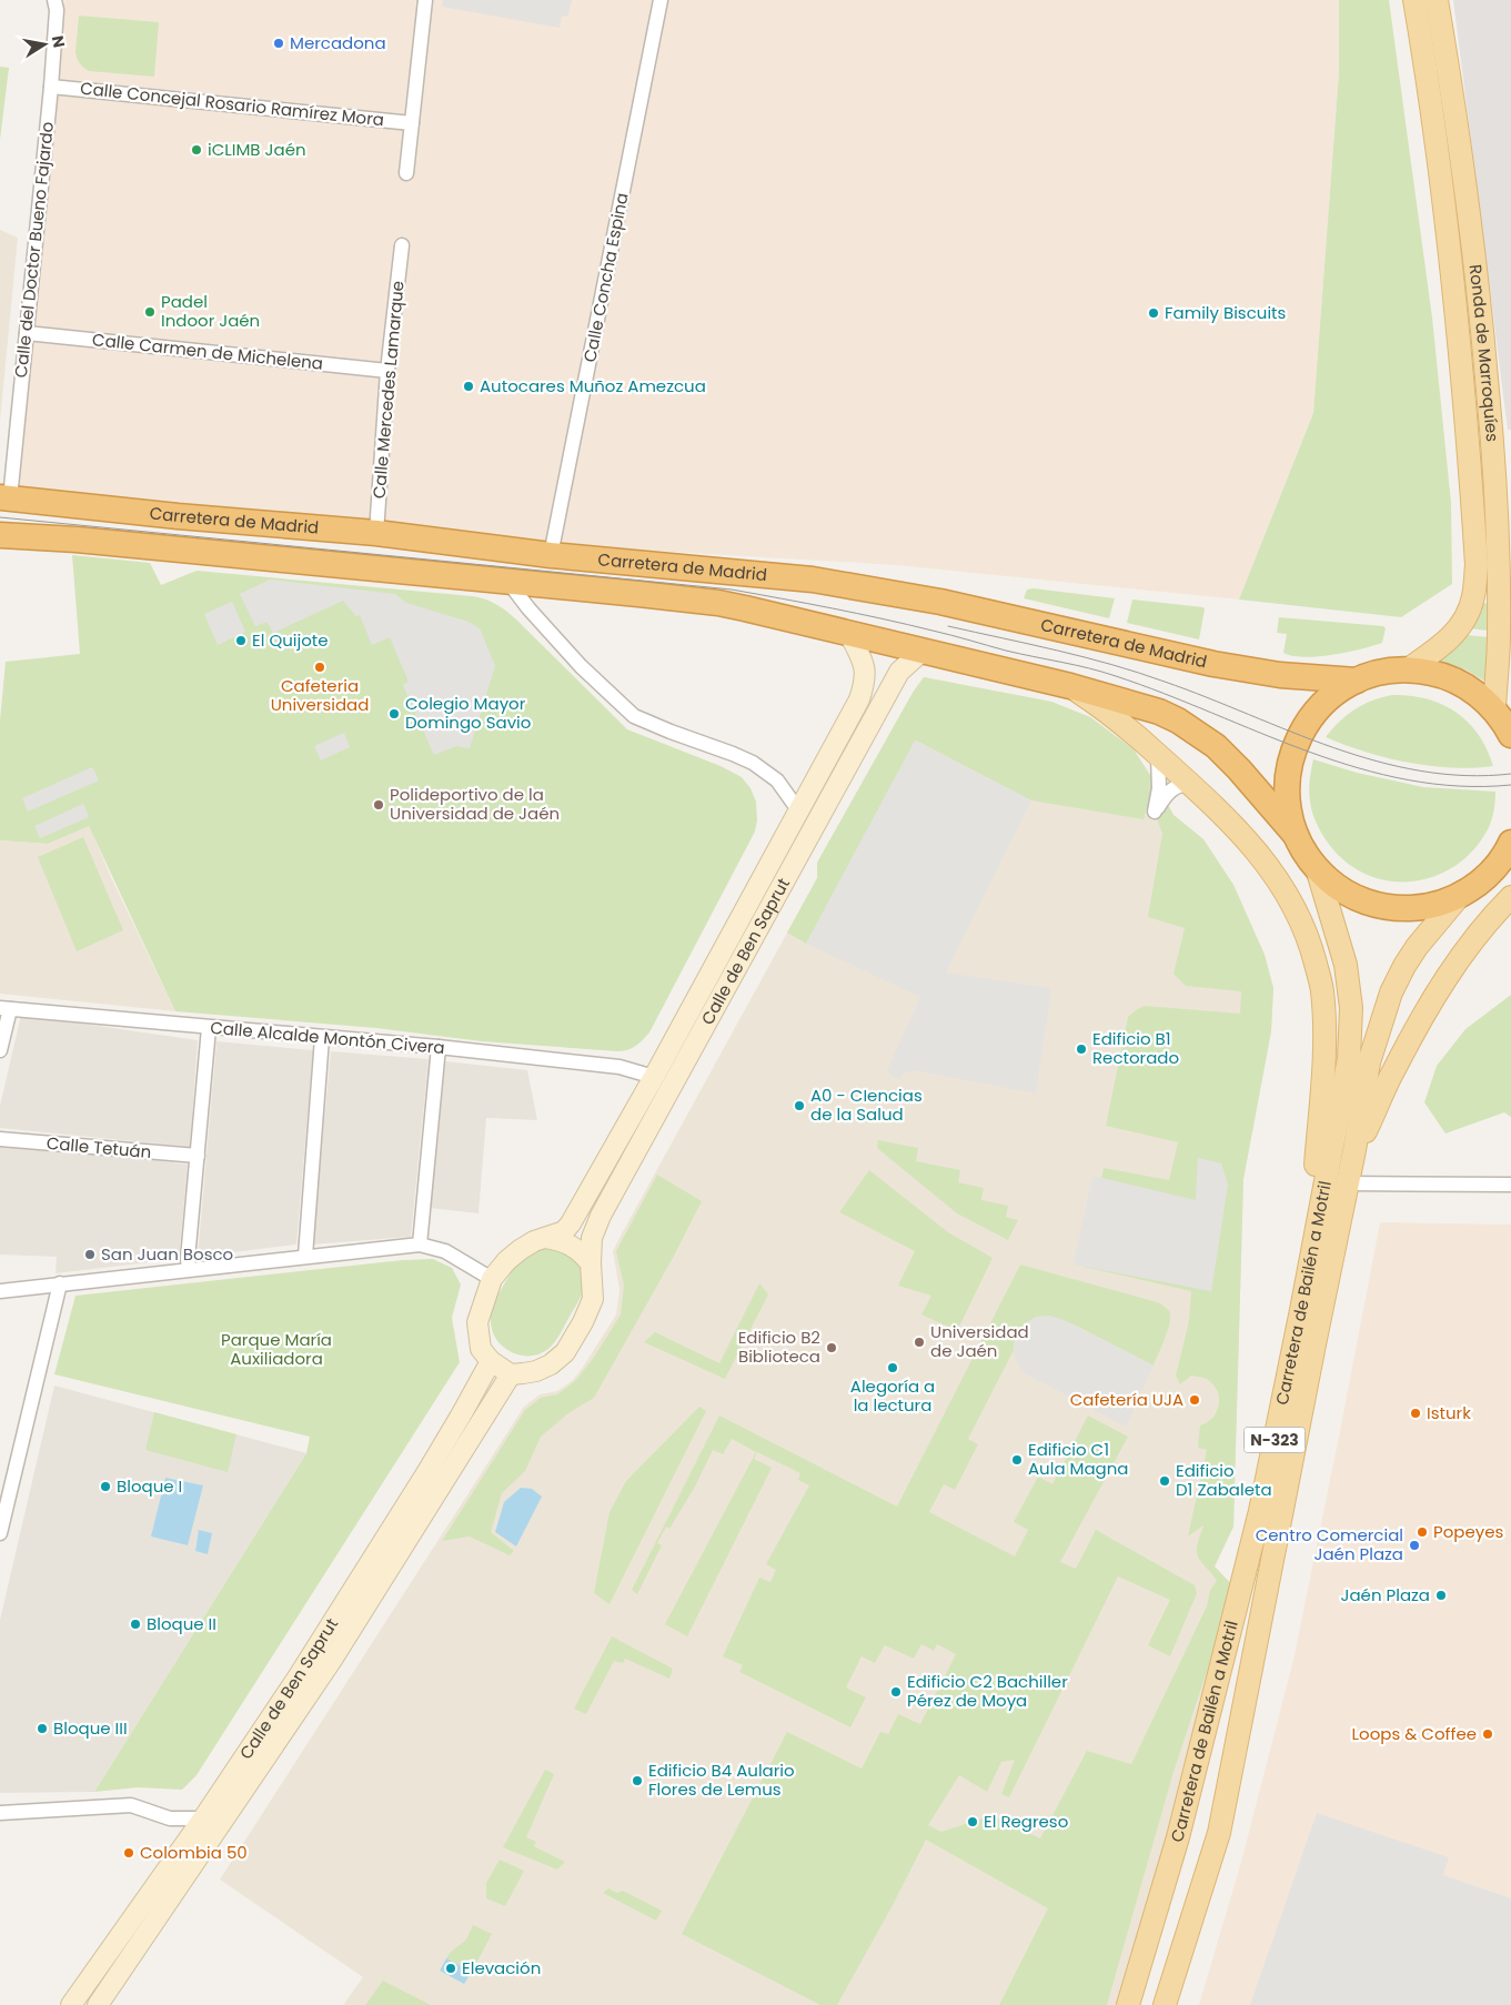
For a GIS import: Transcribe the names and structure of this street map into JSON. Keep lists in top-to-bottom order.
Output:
{
  "streets": {
    "highway": ["Carretera de Madrid"],
    "main road": ["Ronda de Marroquíes", "Carretera de Bailén a Motril", "N-323"],
    "street": [
      "Calle Concejal Rosario Ramírez Mora",
      "Calle del Doctor Bueno Fajardo",
      "Calle Concha Espina",
      "Calle Carmen de Michelena",
      "Calle Mercedes Lamarque",
      "Calle de Ben Saprut",
      "Calle Alcalde Montón Civera",
      "Calle Tetuán"
    ]
  },
  "crossings": [
    ["Calle Concejal Rosario Ramírez Mora", "Calle del Doctor Bueno Fajardo"],
    ["Calle del Doctor Bueno Fajardo", "Calle Carmen de Michelena"],
    ["Calle del Doctor Bueno Fajardo", "Carretera de Madrid"],
    ["Calle Concha Espina", "Carretera de Madrid"],
    ["Calle Carmen de Michelena", "Calle Mercedes Lamarque"],
    ["Calle Mercedes Lamarque", "Carretera de Madrid"],
    ["Carretera de Madrid", "Calle de Ben Saprut"],
    ["Calle de Ben Saprut", "Calle Alcalde Montón Civera"]
  ],
  "parks": ["Parque María Auxiliadora"],
  "places": [
    "Mercadona",
    "iCLIMB Jaén",
    "Padel Indoor Jaén",
    "Family Biscuits",
    "Autocares Muñoz Amezcua",
    "El Quijote",
    "Cafeteria Universidad",
    "Colegio Mayor Domingo Savio",
    "Polideportivo de la Universidad de Jaén",
    "Edificio B1 Rectorado",
    "A0 - CIencias de la Salud",
    "San Juan Bosco",
    "Universidad de Jaén",
    "Edificio B2 Biblioteca",
    "Alegoría a la lectura",
    "Cafetería UJA",
    "Isturk",
    "Edificio C1 Aula Magna",
    "Edificio D1 Zabaleta",
    "Bloque I",
    "Popeyes",
    "Centro Comercial Jaén Plaza",
    "Jaén Plaza",
    "Bloque II",
    "Edificio C2 Bachiller Pérez de Moya",
    "Bloque III",
    "Loops & Coffee",
    "Edificio B4 Aulario Flores de Lemus",
    "El Regreso",
    "Colombia 50",
    "Elevación"
  ],
  "north": "right"
}
